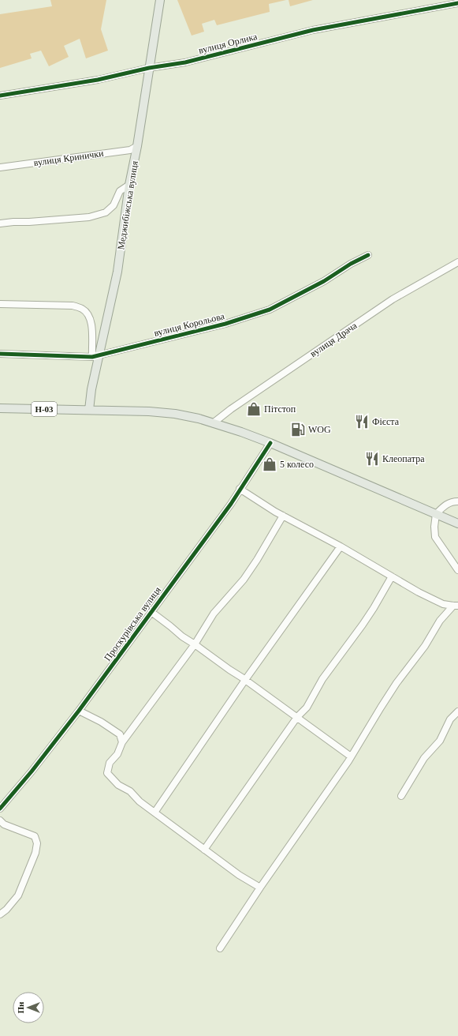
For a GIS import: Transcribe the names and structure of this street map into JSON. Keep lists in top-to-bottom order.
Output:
{
  "streets": {
    "main road": ["Меджибіжська вулиця", "Н-03"],
    "street": [
      "вулиця Орлика",
      "вулиця Кринички",
      "вулиця Корольова",
      "вулиця Драча",
      "Проскурівська вулиця"
    ]
  },
  "crossings": [
    ["вулиця Орлика", "Меджибіжська вулиця"],
    ["вулиця Кринички", "Меджибіжська вулиця"],
    ["Меджибіжська вулиця", "вулиця Корольова"],
    ["Меджибіжська вулиця", "Н-03"],
    ["вулиця Драча", "Н-03"],
    ["Н-03", "Проскурівська вулиця"]
  ],
  "places": {
    "shop": ["Пітстоп", "5 колесо"],
    "restaurant": ["Фієста", "Клеопатра"],
    "fuel station": ["WOG"]
  },
  "north": "left"
}
